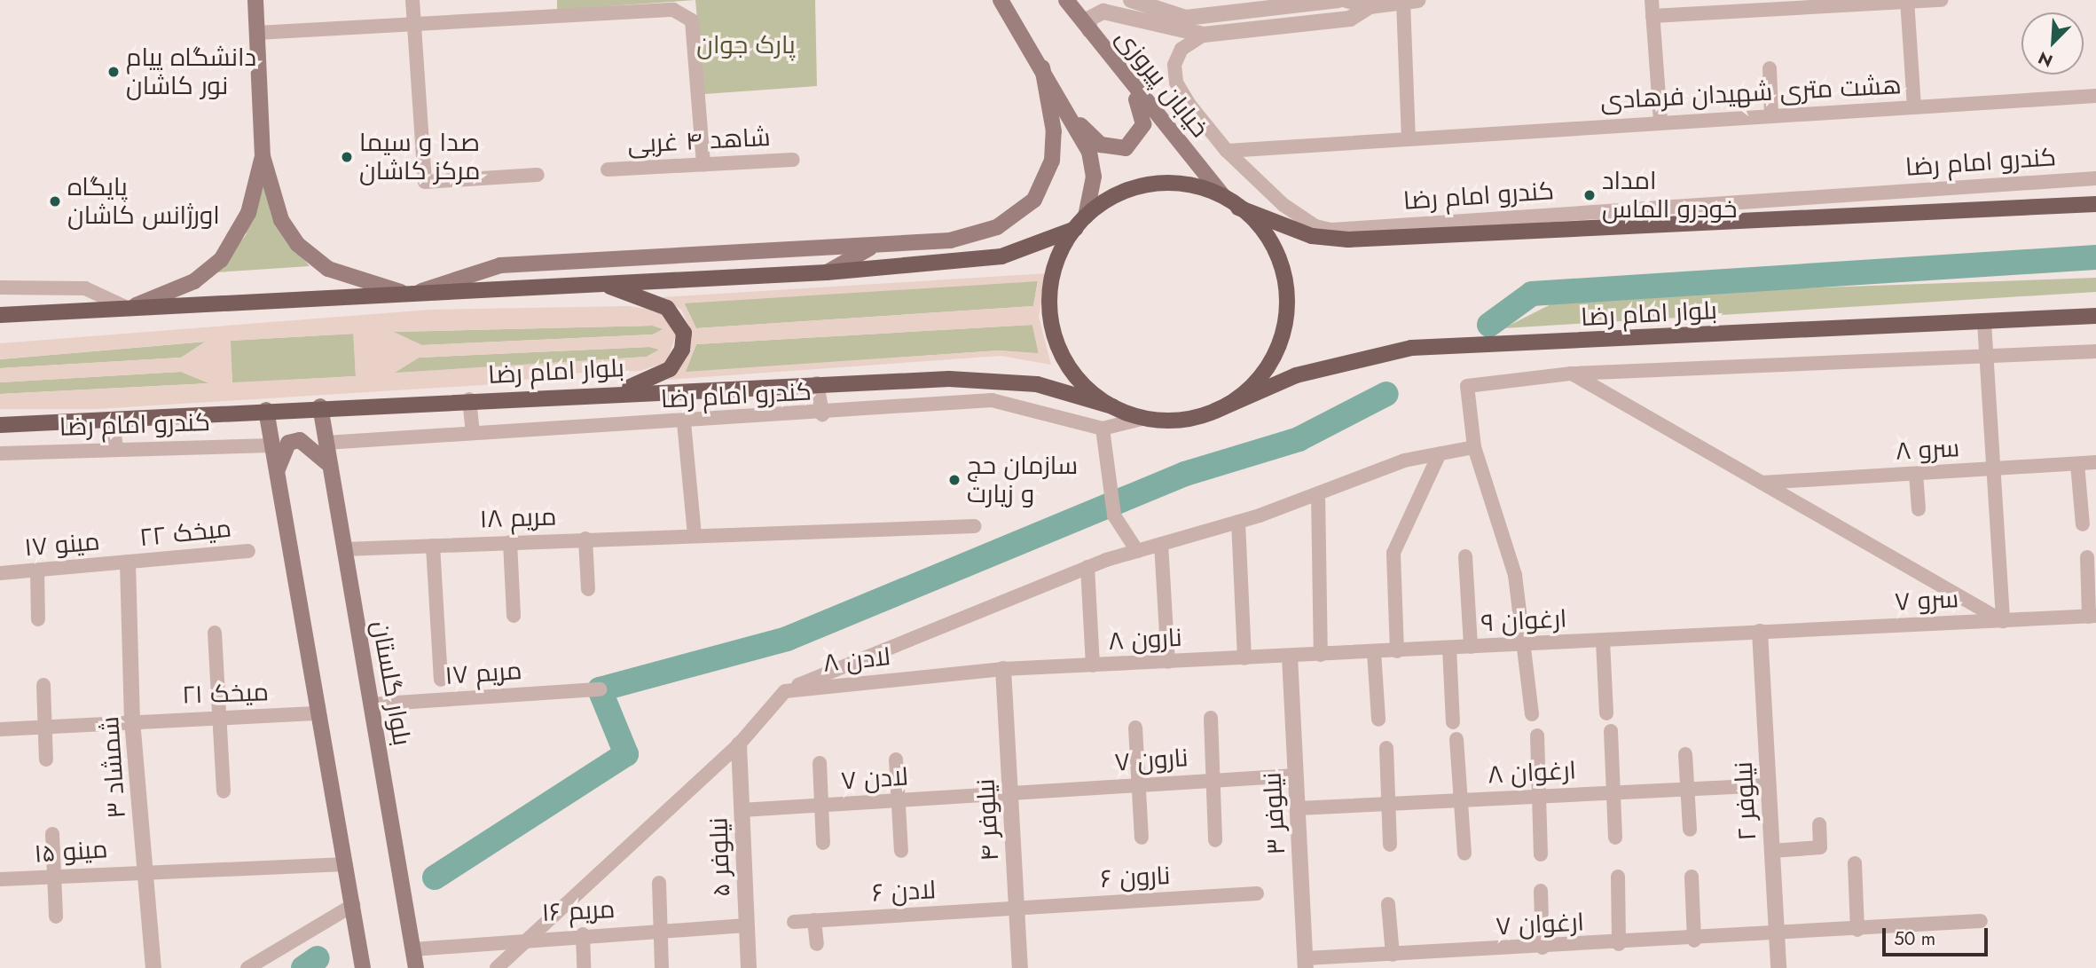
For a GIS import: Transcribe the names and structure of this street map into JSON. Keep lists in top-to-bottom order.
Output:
{
  "streets": {
    "main road": ["خیابان پیروزی", "بلوار امام رضا", "بلوار گلستان"],
    "street": [
      "هشت متری شهیدان فرهادی",
      "شاهد ۴ غربی",
      "کندرو امام رضا",
      "سرو ۸",
      "مریم ۱۸",
      "میخک ۲۲",
      "مینو ۱۷",
      "سرو ۷",
      "ارغوان ۹",
      "نارون ۸",
      "لادن ۸",
      "مریم ۱۷",
      "میخک ۲۱",
      "نارون ۷",
      "شمشاد ۳",
      "ارغوان ۸",
      "لادن ۷",
      "نیلوفر ۲",
      "نیلوفر ۳",
      "نیلوفر ۴",
      "مینو ۱۵",
      "نیلوفر ۵",
      "نارون ۶",
      "لادن ۶",
      "مریم ۱۶",
      "ارغوان ۷"
    ]
  },
  "crossings": [
    ["هشت متری شهیدان فرهادی", "کندرو امام رضا"],
    ["کندرو امام رضا", "بلوار امام رضا"],
    ["کندرو امام رضا", "بلوار گلستان"],
    ["بلوار امام رضا", "بلوار گلستان"],
    ["مریم ۱۸", "بلوار گلستان"],
    ["میخک ۲۲", "مینو ۱۷"],
    ["میخک ۲۲", "شمشاد ۳"],
    ["مینو ۱۷", "شمشاد ۳"],
    ["سرو ۷", "ارغوان ۹"],
    ["سرو ۷", "نیلوفر ۲"],
    ["ارغوان ۹", "نارون ۸"],
    ["ارغوان ۹", "نیلوفر ۲"],
    ["ارغوان ۹", "نیلوفر ۳"],
    ["نارون ۸", "لادن ۸"],
    ["نارون ۸", "نیلوفر ۳"],
    ["نارون ۸", "نیلوفر ۴"],
    ["لادن ۸", "نیلوفر ۴"],
    ["مریم ۱۷", "بلوار گلستان"],
    ["بلوار گلستان", "مریم ۱۶"],
    ["میخک ۲۱", "شمشاد ۳"],
    ["نارون ۷", "لادن ۷"],
    ["نارون ۷", "نیلوفر ۳"],
    ["نارون ۷", "نیلوفر ۴"],
    ["شمشاد ۳", "مینو ۱۵"],
    ["ارغوان ۸", "نیلوفر ۲"],
    ["ارغوان ۸", "نیلوفر ۳"],
    ["لادن ۷", "نیلوفر ۴"],
    ["لادن ۷", "نیلوفر ۵"],
    ["نیلوفر ۲", "ارغوان ۷"],
    ["نیلوفر ۳", "ارغوان ۷"],
    ["نیلوفر ۴", "نارون ۶"],
    ["نیلوفر ۴", "لادن ۶"],
    ["نیلوفر ۵", "مریم ۱۶"],
    ["نارون ۶", "لادن ۶"]
  ],
  "parks": ["پارک جوان"],
  "places": [
    "دانشگاه پیام نور کاشان",
    "صدا و سیما مرکز کاشان",
    "امداد خودرو الماس",
    "پایگاه اورژانس کاشان",
    "سازمان حج و زیارت"
  ],
  "scale_bar": "50 m",
  "north": "bottom left"
}
